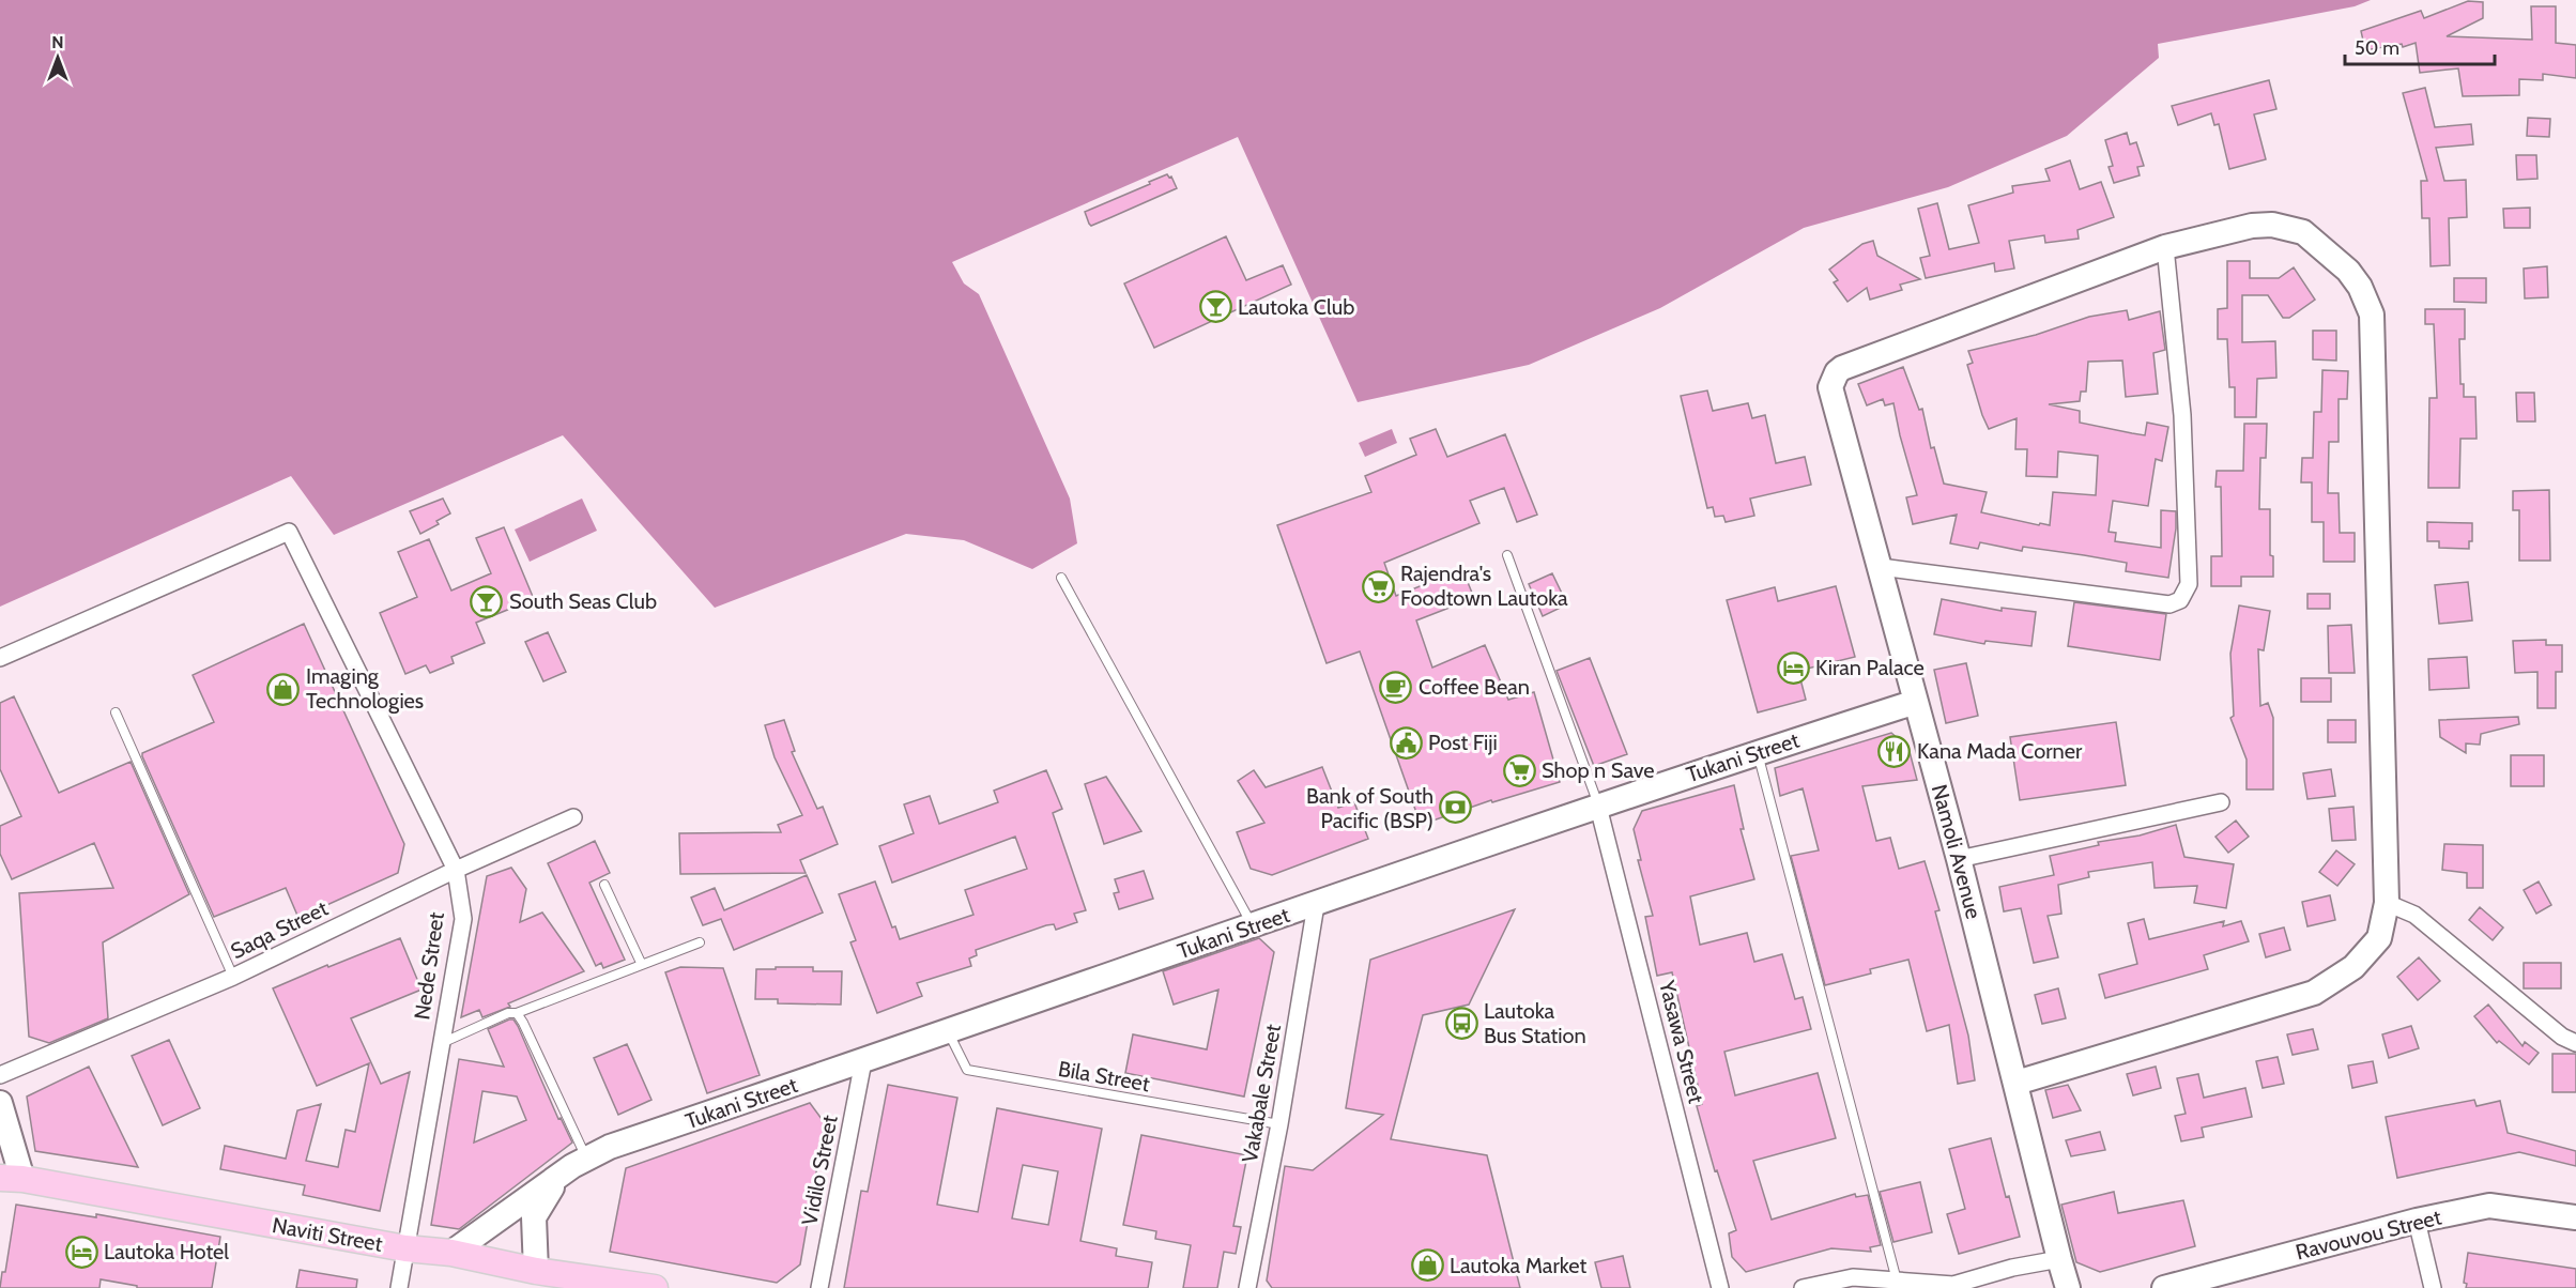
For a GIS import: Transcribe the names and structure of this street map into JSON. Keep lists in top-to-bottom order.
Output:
{
  "streets": {
    "main road": ["Naviti Street"],
    "street": [
      "Tukani Street",
      "Namoli Avenue",
      "Saqa Street",
      "Nede Street",
      "Yasawa Street",
      "Vakabale Street",
      "Vidilo Street",
      "Ravouvou Street"
    ],
    "lane": ["Bila Street"]
  },
  "crossings": [
    ["Tukani Street", "Namoli Avenue"],
    ["Tukani Street", "Yasawa Street"],
    ["Tukani Street", "Bila Street"],
    ["Tukani Street", "Vakabale Street"],
    ["Tukani Street", "Vidilo Street"],
    ["Tukani Street", "Naviti Street"],
    ["Saqa Street", "Nede Street"],
    ["Nede Street", "Naviti Street"],
    ["Bila Street", "Vakabale Street"]
  ],
  "places": {
    "bar": ["Lautoka Club", "South Seas Club"],
    "supermarket": ["Rajendra's Foodtown Lautoka", "Shop n Save"],
    "hotel": ["Kiran Palace", "Lautoka Hotel"],
    "cafe": ["Coffee Bean"],
    "shop": ["Imaging Technologies", "Lautoka Market"],
    "public building": ["Post Fiji"],
    "restaurant": ["Kana Mada Corner"],
    "bank": ["Bank of South Pacific (BSP)"],
    "bus stop": ["Lautoka Bus Station"]
  },
  "scale_bar": "50 m",
  "north": "top"
}
